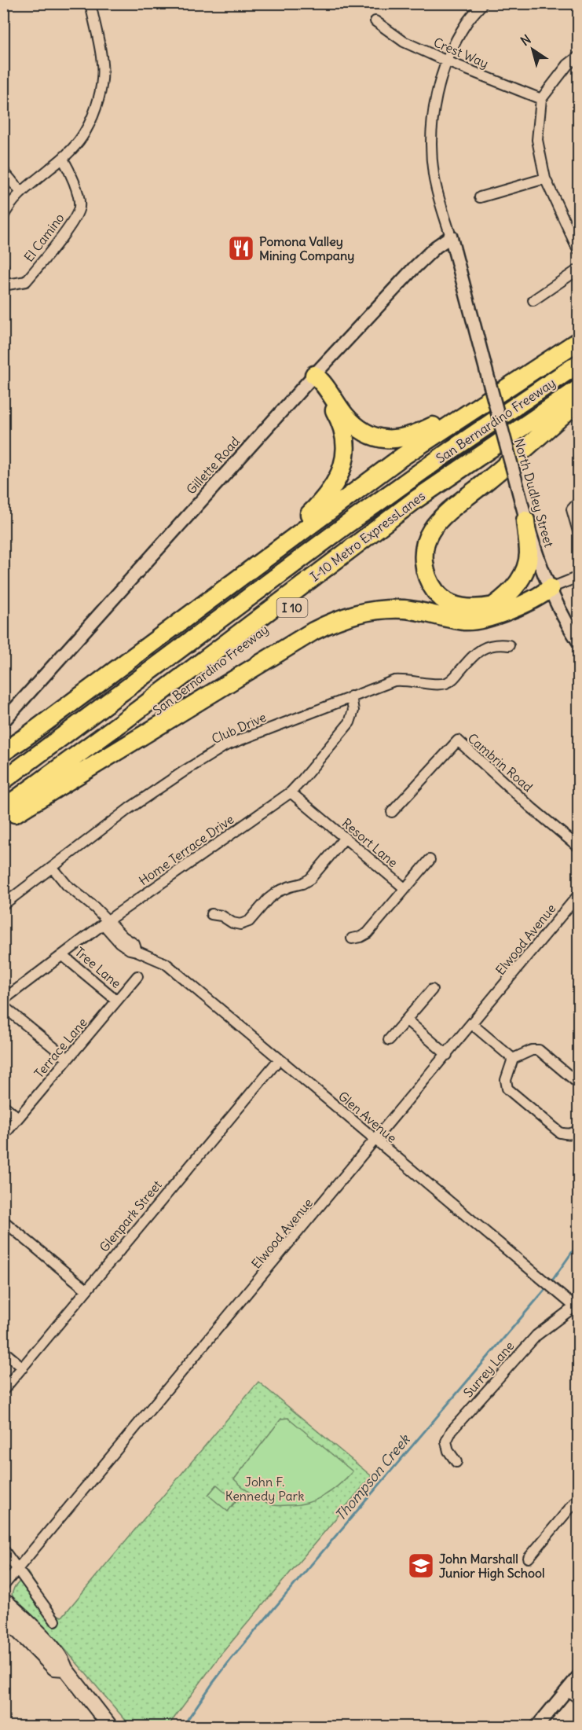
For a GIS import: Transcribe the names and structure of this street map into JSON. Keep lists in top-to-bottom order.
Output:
{
  "streets": {
    "highway": ["San Bernardino Freeway", "I-10 Metro ExpressLanes", "I 10"],
    "street": [
      "Crest Way",
      "El Camino",
      "Gillette Road",
      "North Dudley Street",
      "Club Drive",
      "Cambrin Road",
      "Resort Lane",
      "Home Terrace Drive",
      "Elwood Avenue",
      "Tree Lane",
      "Terrace Lane",
      "Glen Avenue",
      "Glenpark Street",
      "Surrey Lane"
    ]
  },
  "crossings": [
    ["San Bernardino Freeway", "I-10 Metro ExpressLanes"],
    ["Gillette Road", "North Dudley Street"],
    ["Club Drive", "Home Terrace Drive"],
    ["Club Drive", "Glen Avenue"],
    ["Resort Lane", "Home Terrace Drive"],
    ["Home Terrace Drive", "Tree Lane"],
    ["Home Terrace Drive", "Glen Avenue"],
    ["Elwood Avenue", "Glen Avenue"],
    ["Tree Lane", "Terrace Lane"],
    ["Glen Avenue", "Glenpark Street"],
    ["Glen Avenue", "Surrey Lane"]
  ],
  "water": ["Thompson Creek"],
  "parks": ["John F. Kennedy Park"],
  "places": {
    "restaurant": ["Pomona Valley Mining Company"],
    "school or university": ["John Marshall Junior High School"]
  },
  "north": "top left"
}
